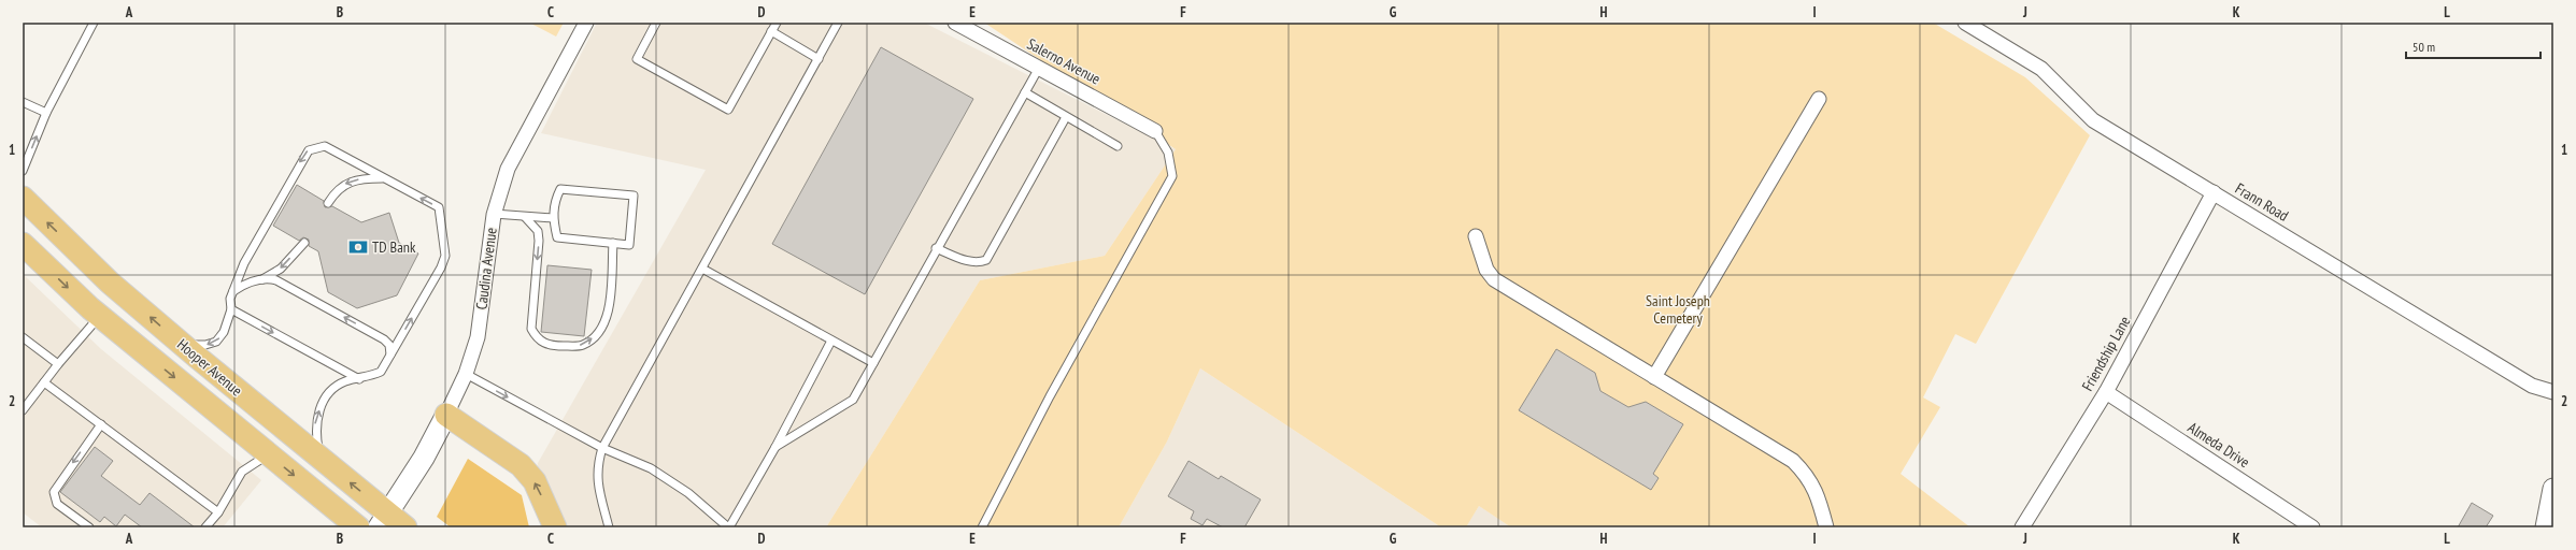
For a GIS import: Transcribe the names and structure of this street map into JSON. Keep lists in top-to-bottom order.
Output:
{
  "streets": {
    "main road": ["Hooper Avenue"],
    "street": [
      "Salerno Avenue",
      "Frann Road",
      "Caudina Avenue",
      "Friendship Lane",
      "Almeda Drive"
    ]
  },
  "crossings": [
    ["Frann Road", "Friendship Lane"],
    ["Caudina Avenue", "Hooper Avenue"],
    ["Friendship Lane", "Almeda Drive"]
  ],
  "parks": ["Saint Joseph Cemetery"],
  "places": {
    "bank": ["TD Bank"]
  },
  "scale_bar": "50 m",
  "grid": {
    "columns": [
      "A",
      "B",
      "C",
      "D",
      "E",
      "F",
      "G",
      "H",
      "I",
      "J",
      "K",
      "L"
    ],
    "rows": ["1", "2"]
  }
}
